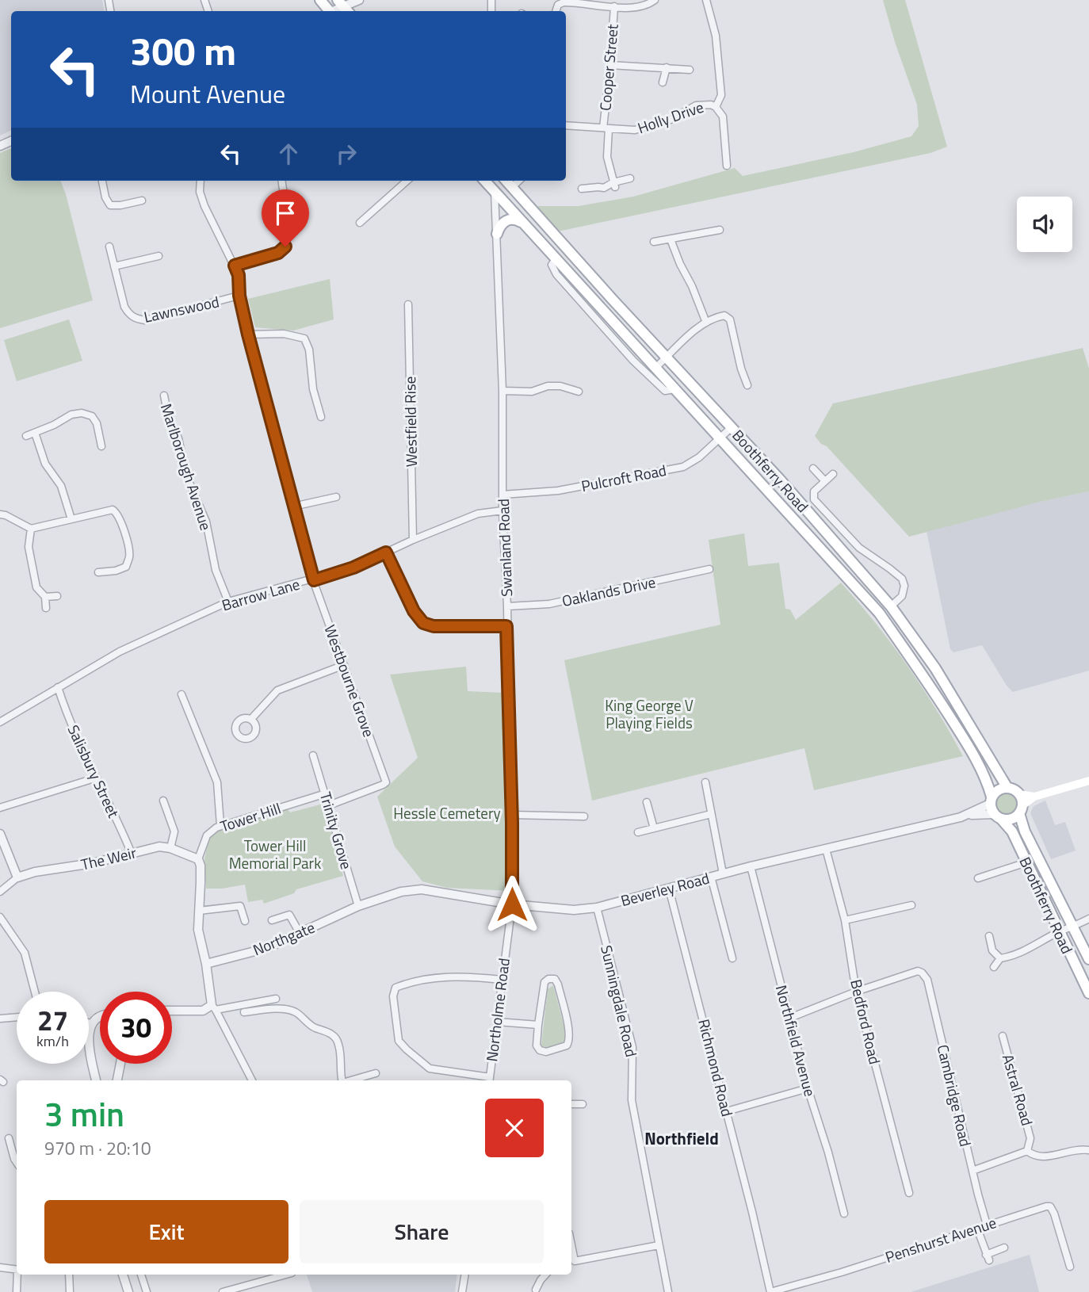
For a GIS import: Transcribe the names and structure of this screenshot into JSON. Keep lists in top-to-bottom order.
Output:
{
  "streets": {
    "main road": ["Boothferry Road"],
    "street": [
      "Cooper Street",
      "Holly Drive",
      "Lawnswood",
      "Westfield Rise",
      "Marlborough Avenue",
      "Pulcroft Road",
      "Swanland Road",
      "Oaklands Drive",
      "Barrow Lane",
      "Westbourne Grove",
      "Salisbury Street",
      "Tower Hill",
      "Trinity Grove",
      "The Weir",
      "Beverley Road",
      "Northgate",
      "Sunningdale Road",
      "Northolme Road",
      "Bedford Road",
      "Northfield Avenue",
      "Richmond Road",
      "Astral Road",
      "Cambridge Road",
      "Penshurst Avenue"
    ]
  },
  "crossings": [
    ["Cooper Street", "Holly Drive"],
    ["Lawnswood", "Westbourne Grove"],
    ["Westfield Rise", "Barrow Lane"],
    ["Marlborough Avenue", "Barrow Lane"],
    ["Boothferry Road", "Pulcroft Road"],
    ["Boothferry Road", "Swanland Road"],
    ["Boothferry Road", "Beverley Road"],
    ["Pulcroft Road", "Swanland Road"],
    ["Swanland Road", "Oaklands Drive"],
    ["Swanland Road", "Barrow Lane"],
    ["Swanland Road", "Beverley Road"],
    ["Swanland Road", "Northolme Road"],
    ["Barrow Lane", "Westbourne Grove"],
    ["Barrow Lane", "Salisbury Street"],
    ["Westbourne Grove", "Trinity Grove"],
    ["Salisbury Street", "The Weir"],
    ["Tower Hill", "Trinity Grove"],
    ["Tower Hill", "The Weir"],
    ["Tower Hill", "Northgate"],
    ["Trinity Grove", "Beverley Road"],
    ["Trinity Grove", "Northgate"],
    ["Beverley Road", "Northgate"],
    ["Beverley Road", "Sunningdale Road"],
    ["Beverley Road", "Northolme Road"],
    ["Beverley Road", "Bedford Road"],
    ["Beverley Road", "Northfield Avenue"],
    ["Beverley Road", "Richmond Road"],
    ["Bedford Road", "Cambridge Road"],
    ["Richmond Road", "Penshurst Avenue"],
    ["Cambridge Road", "Penshurst Avenue"]
  ],
  "districts": ["Northfield"],
  "parks": ["King George V Playing Fields", "Hessle Cemetery", "Tower Hill Memorial Park"],
  "page": {
    "turn": ["300 m", "Mount Avenue"],
    "speed": "27 km/h",
    "limit": "30",
    "heading": ["3 min", "970 m · 20:10"],
    "buttons": ["Exit", "Share"]
  }
}
